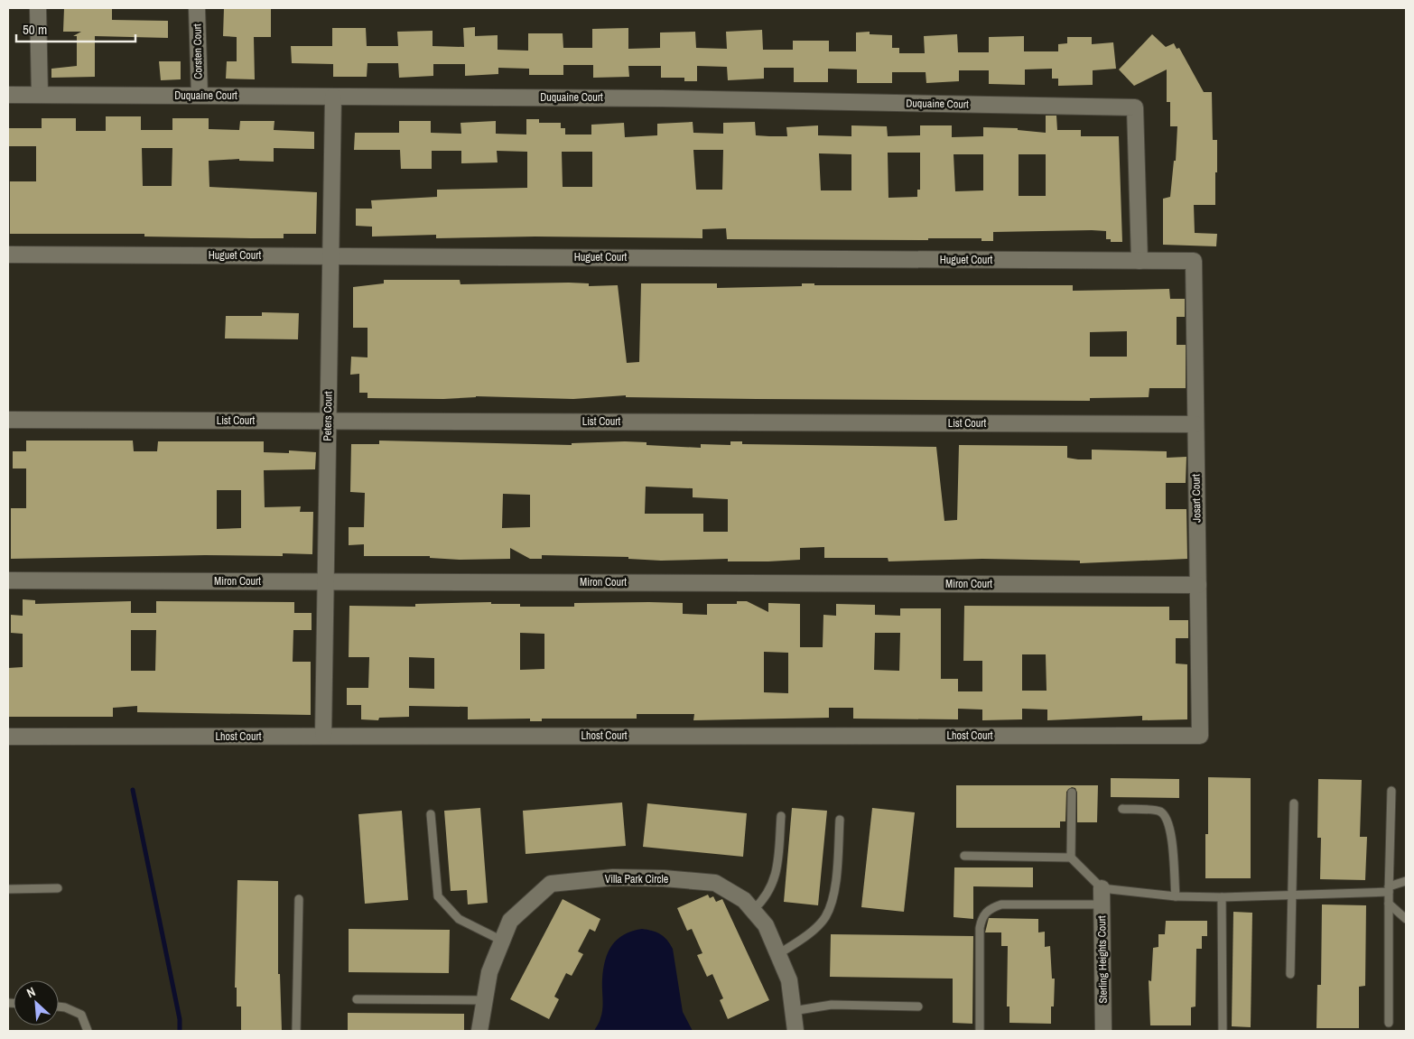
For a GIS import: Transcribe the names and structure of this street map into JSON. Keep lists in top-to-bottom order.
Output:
{
  "streets": {
    "street": [
      "Corsten Court",
      "Duquaine Court",
      "Huguet Court",
      "Peters Court",
      "List Court",
      "Josart Court",
      "Miron Court",
      "Lhost Court",
      "Villa Park Circle",
      "Sterling Heights Court"
    ]
  },
  "crossings": [
    ["Corsten Court", "Duquaine Court"],
    ["Duquaine Court", "Huguet Court"],
    ["Duquaine Court", "Peters Court"],
    ["Huguet Court", "Peters Court"],
    ["Huguet Court", "Josart Court"],
    ["Peters Court", "List Court"],
    ["Peters Court", "Miron Court"],
    ["Peters Court", "Lhost Court"],
    ["List Court", "Josart Court"],
    ["Josart Court", "Miron Court"],
    ["Josart Court", "Lhost Court"]
  ],
  "scale_bar": "50 m",
  "north": "top left"
}
